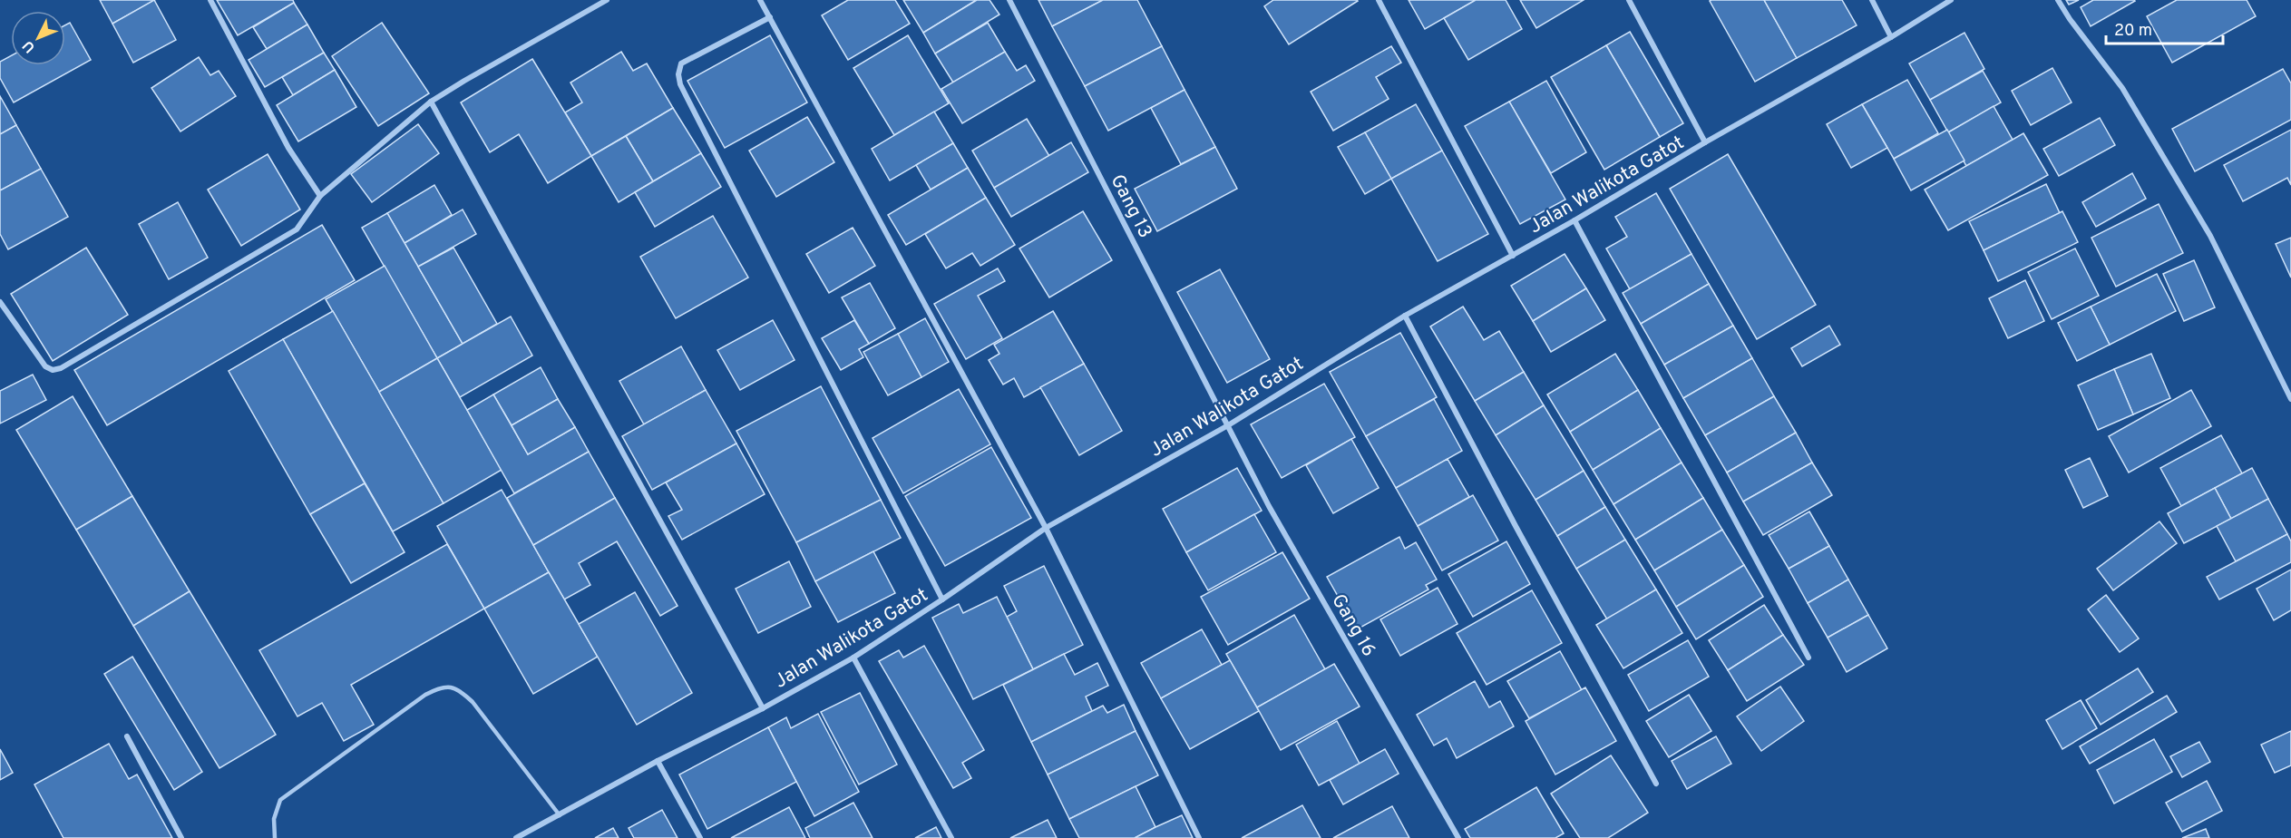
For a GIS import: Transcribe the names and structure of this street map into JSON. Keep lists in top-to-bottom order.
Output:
{
  "streets": {
    "street": ["Jalan Walikota Gatot", "Gang 13", "Gang 16"]
  },
  "crossings": [
    ["Jalan Walikota Gatot", "Gang 13"],
    ["Jalan Walikota Gatot", "Gang 16"],
    ["Gang 13", "Gang 16"]
  ],
  "scale_bar": "20 m",
  "north": "bottom left"
}
